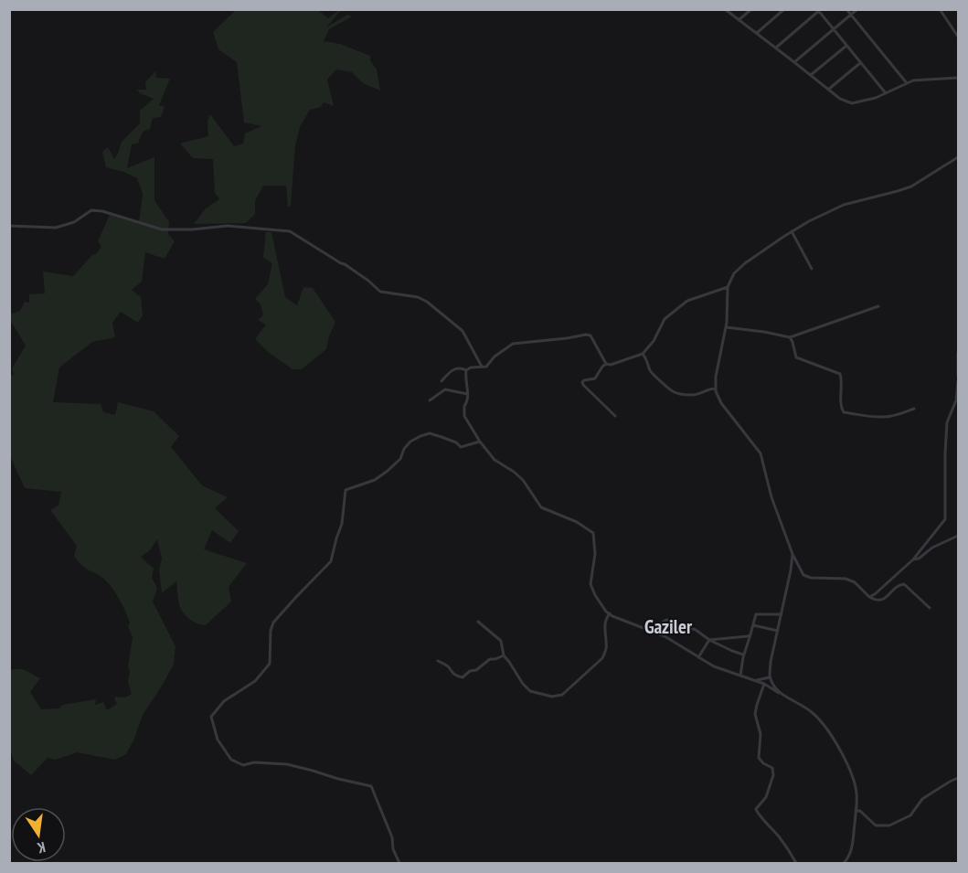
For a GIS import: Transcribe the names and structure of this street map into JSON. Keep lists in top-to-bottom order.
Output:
{
  "districts": ["Gaziler"],
  "north": "bottom"
}
